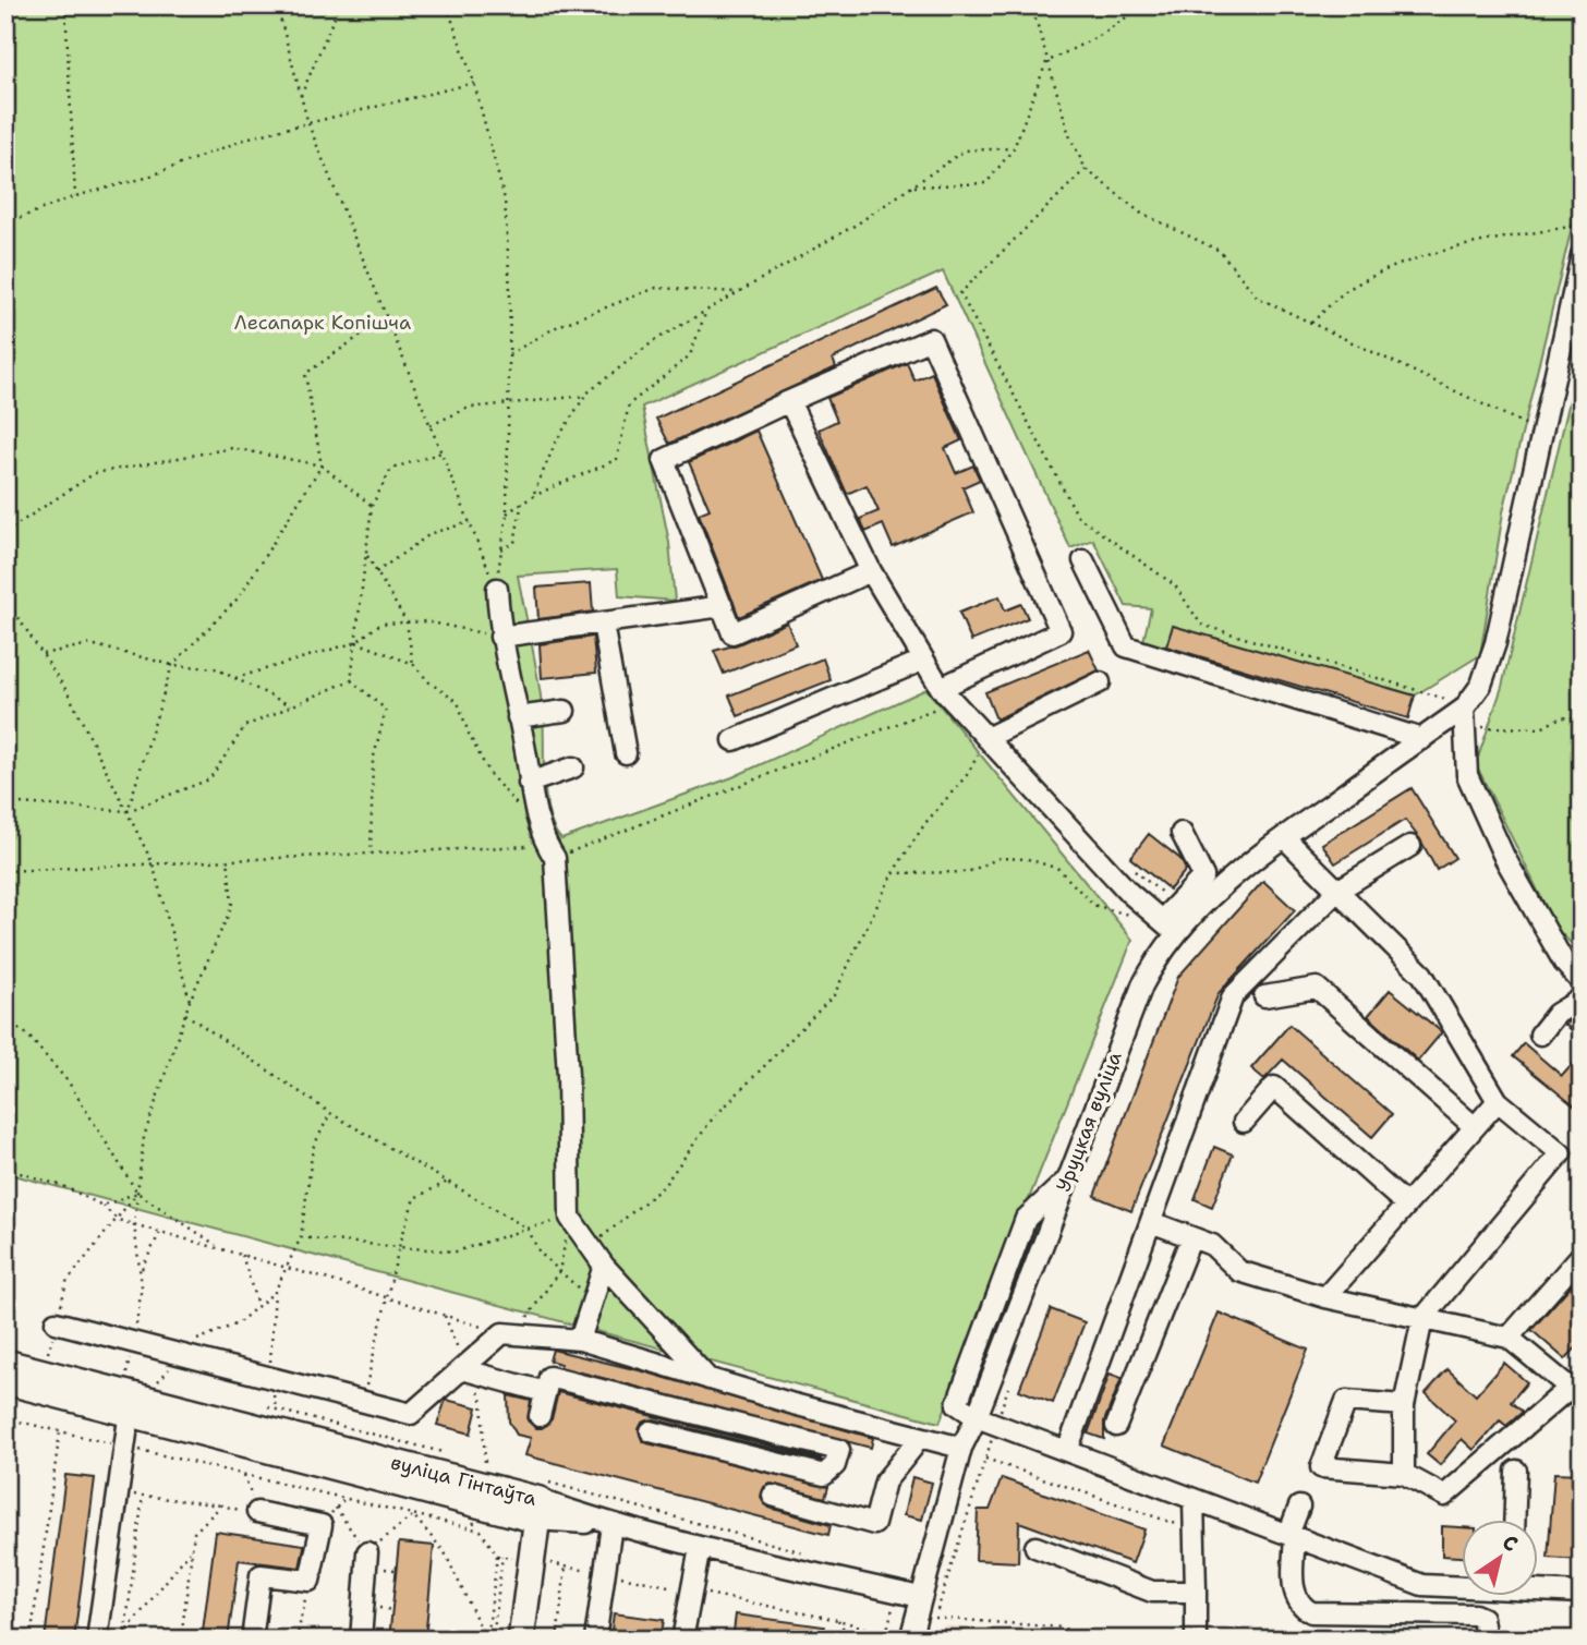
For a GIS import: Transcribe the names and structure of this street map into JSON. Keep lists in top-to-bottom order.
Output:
{
  "streets": {
    "main road": ["вуліца Гінтаўта"],
    "street": ["Уруцкая вуліца"]
  },
  "parks": ["Лесапарк Копішча"],
  "north": "top right"
}
